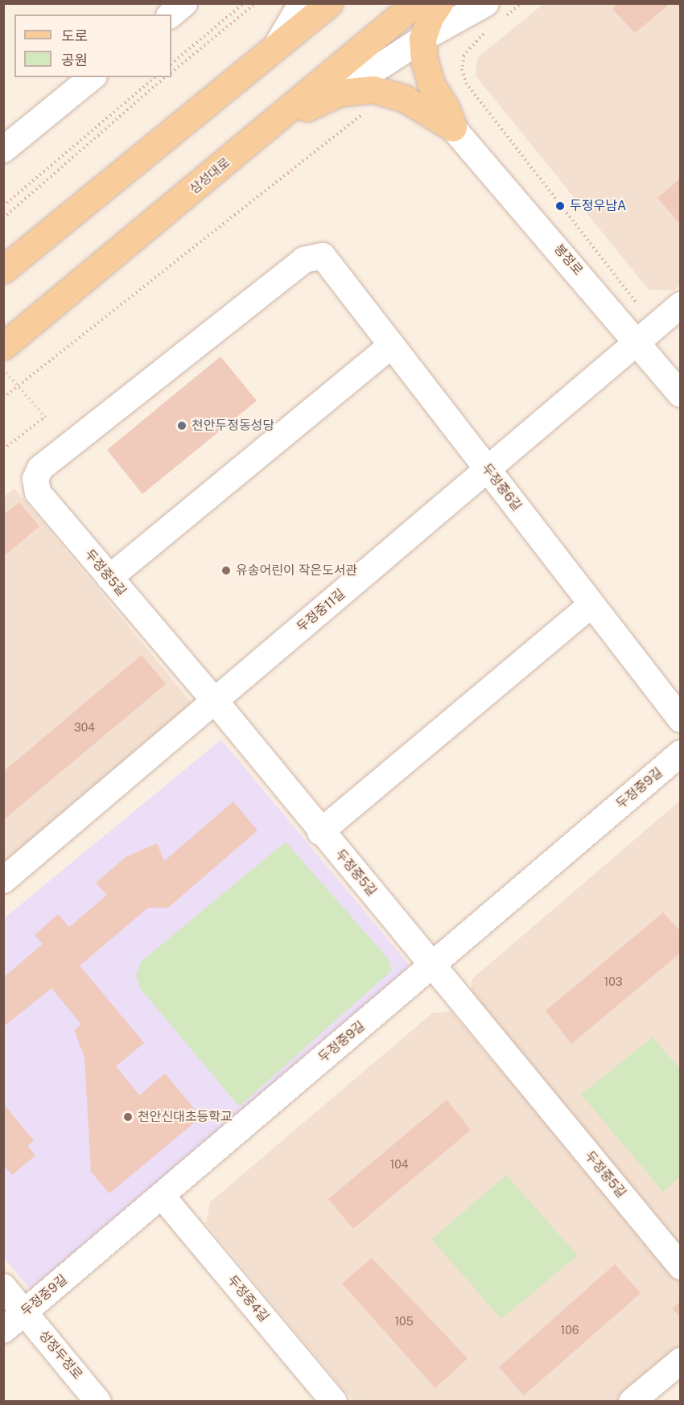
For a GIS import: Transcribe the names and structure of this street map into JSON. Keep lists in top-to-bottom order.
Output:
{
  "streets": {
    "main road": ["삼성대로"],
    "street": [
      "봉정로",
      "두정중6길",
      "두정중5길",
      "두정중11길",
      "두정중9길",
      "두정중4길",
      "성정두정로"
    ]
  },
  "crossings": [
    ["봉정로", "두정중11길"],
    ["두정중6길", "두정중5길"],
    ["두정중6길", "두정중11길"],
    ["두정중5길", "두정중11길"],
    ["두정중5길", "두정중9길"],
    ["두정중9길", "두정중4길"],
    ["두정중9길", "성정두정로"]
  ],
  "places": [
    "두정우남A",
    "천안두정동성당",
    "유송어린이 작은도서관",
    "천안신대초등학교"
  ],
  "house_numbers": [
    "304",
    "103",
    "104",
    "105",
    "106"
  ],
  "legend": ["도로", "공원"]
}
